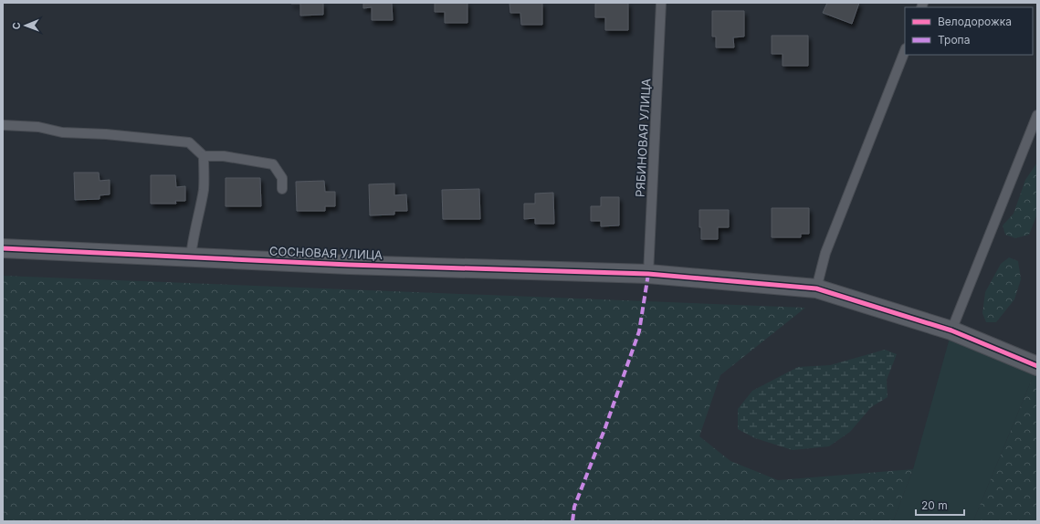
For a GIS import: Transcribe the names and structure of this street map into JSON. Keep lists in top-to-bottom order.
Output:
{
  "streets": {
    "street": ["СОСНОВАЯ УЛИЦА"],
    "lane": ["РЯБИНОВАЯ УЛИЦА"]
  },
  "crossings": [
    ["РЯБИНОВАЯ УЛИЦА", "СОСНОВАЯ УЛИЦА"]
  ],
  "legend": ["Велодорожка", "Тропа"],
  "scale_bar": "20 m",
  "north": "left"
}
